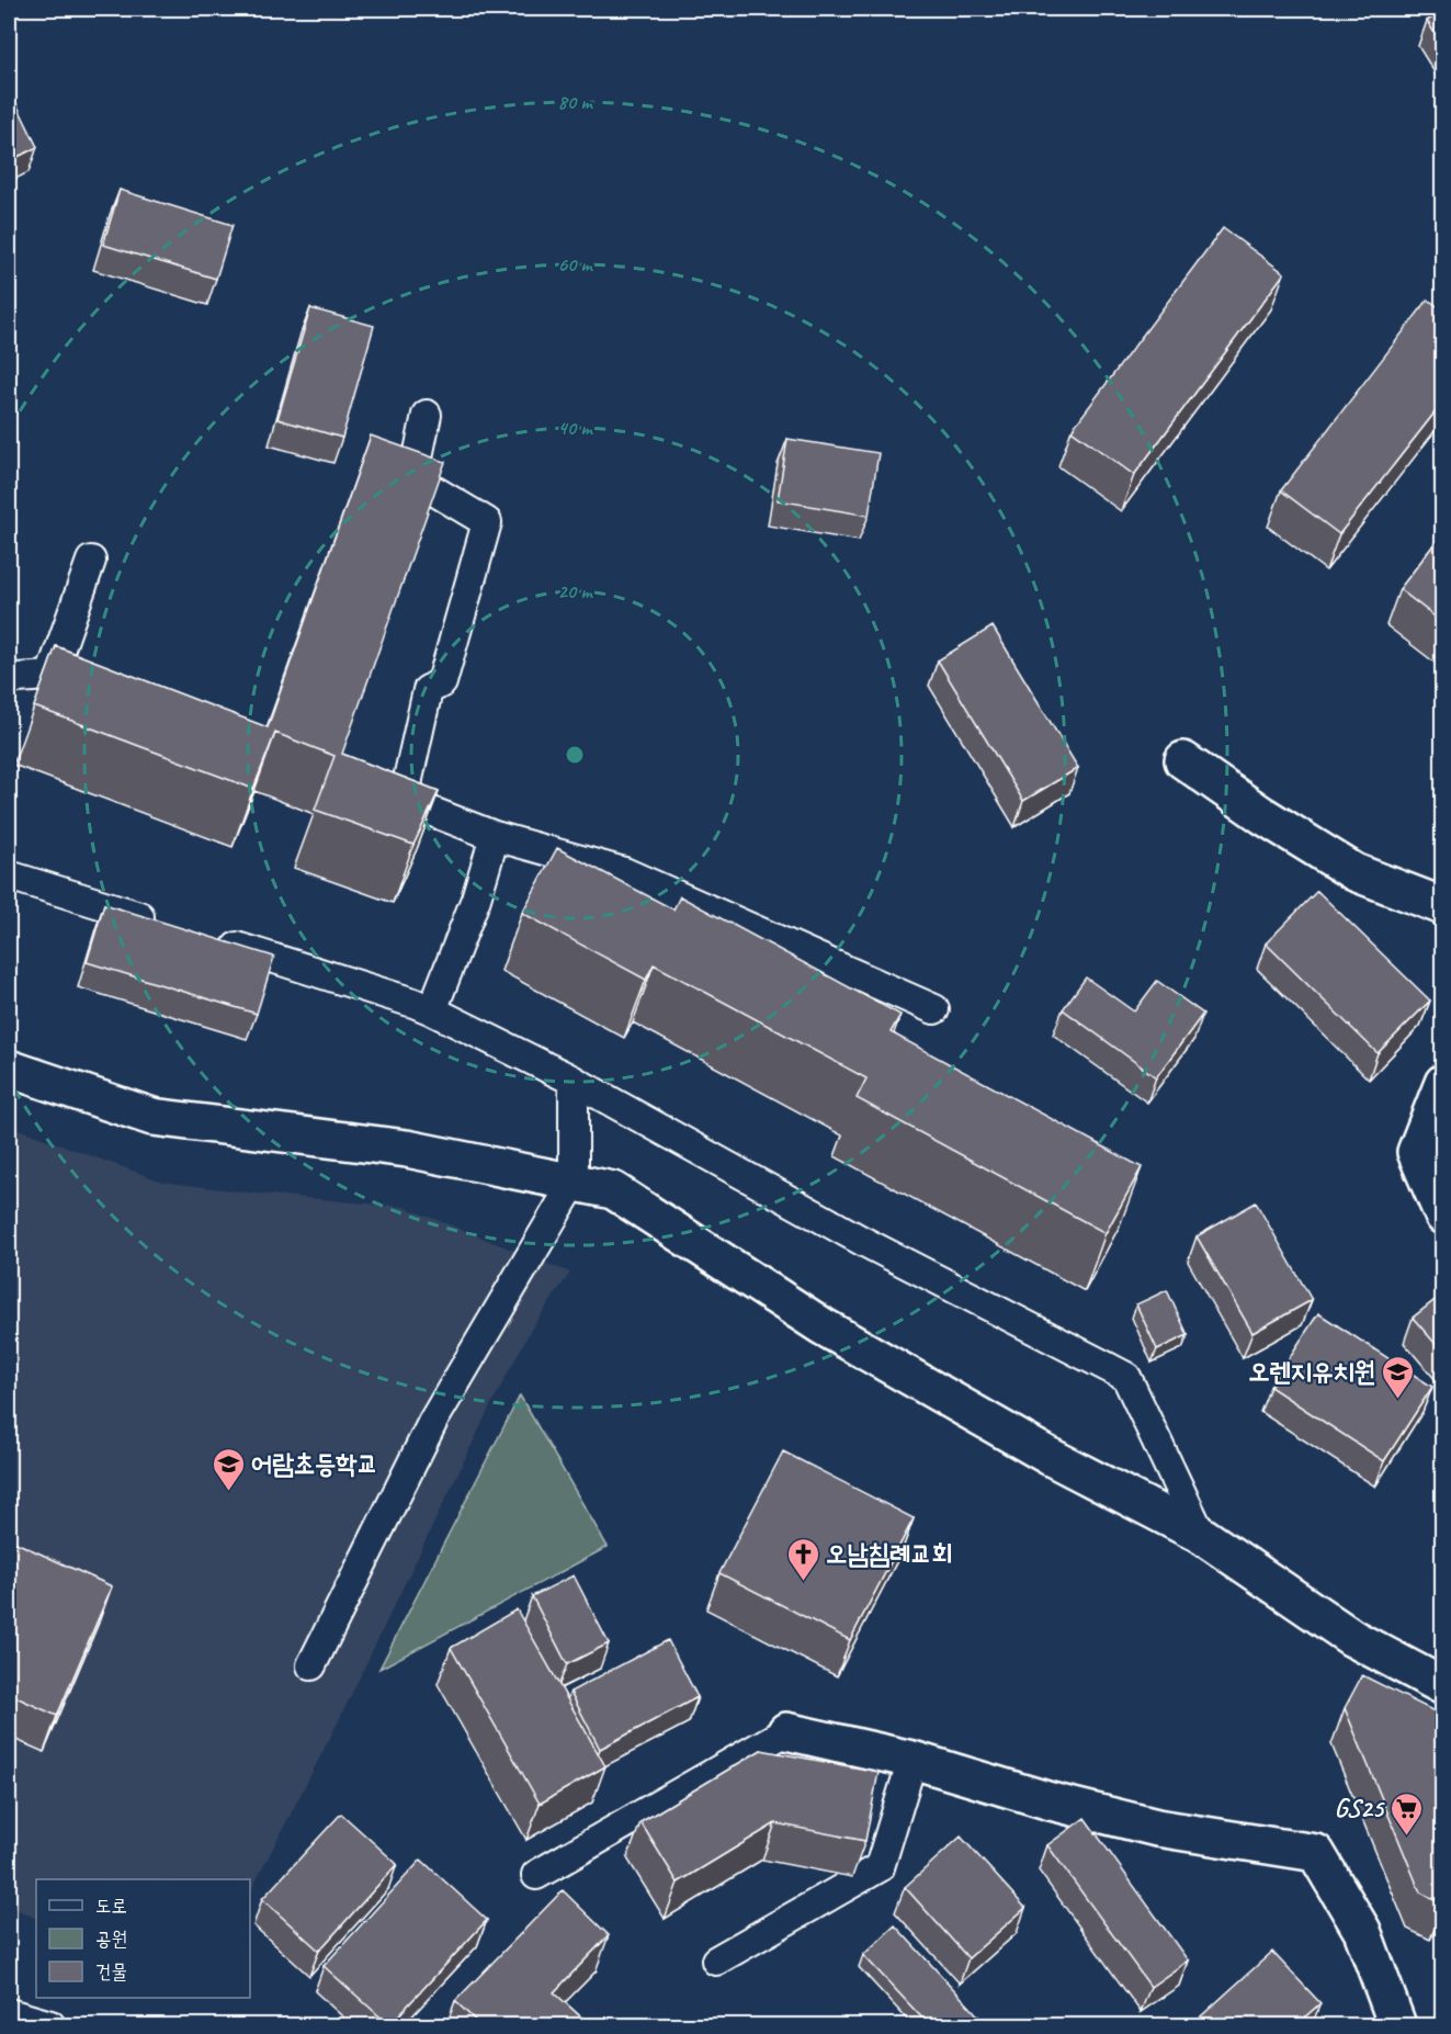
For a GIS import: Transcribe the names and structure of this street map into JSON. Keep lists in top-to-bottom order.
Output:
{
  "places": {
    "school or university": ["오렌지유치원", "어람초등학교"],
    "church": ["오남침례교회"],
    "supermarket": ["GS25"]
  },
  "legend": ["도로", "공원", "건물"],
  "rings": [
    "80 m",
    "60 m",
    "40 m",
    "20 m"
  ]
}
